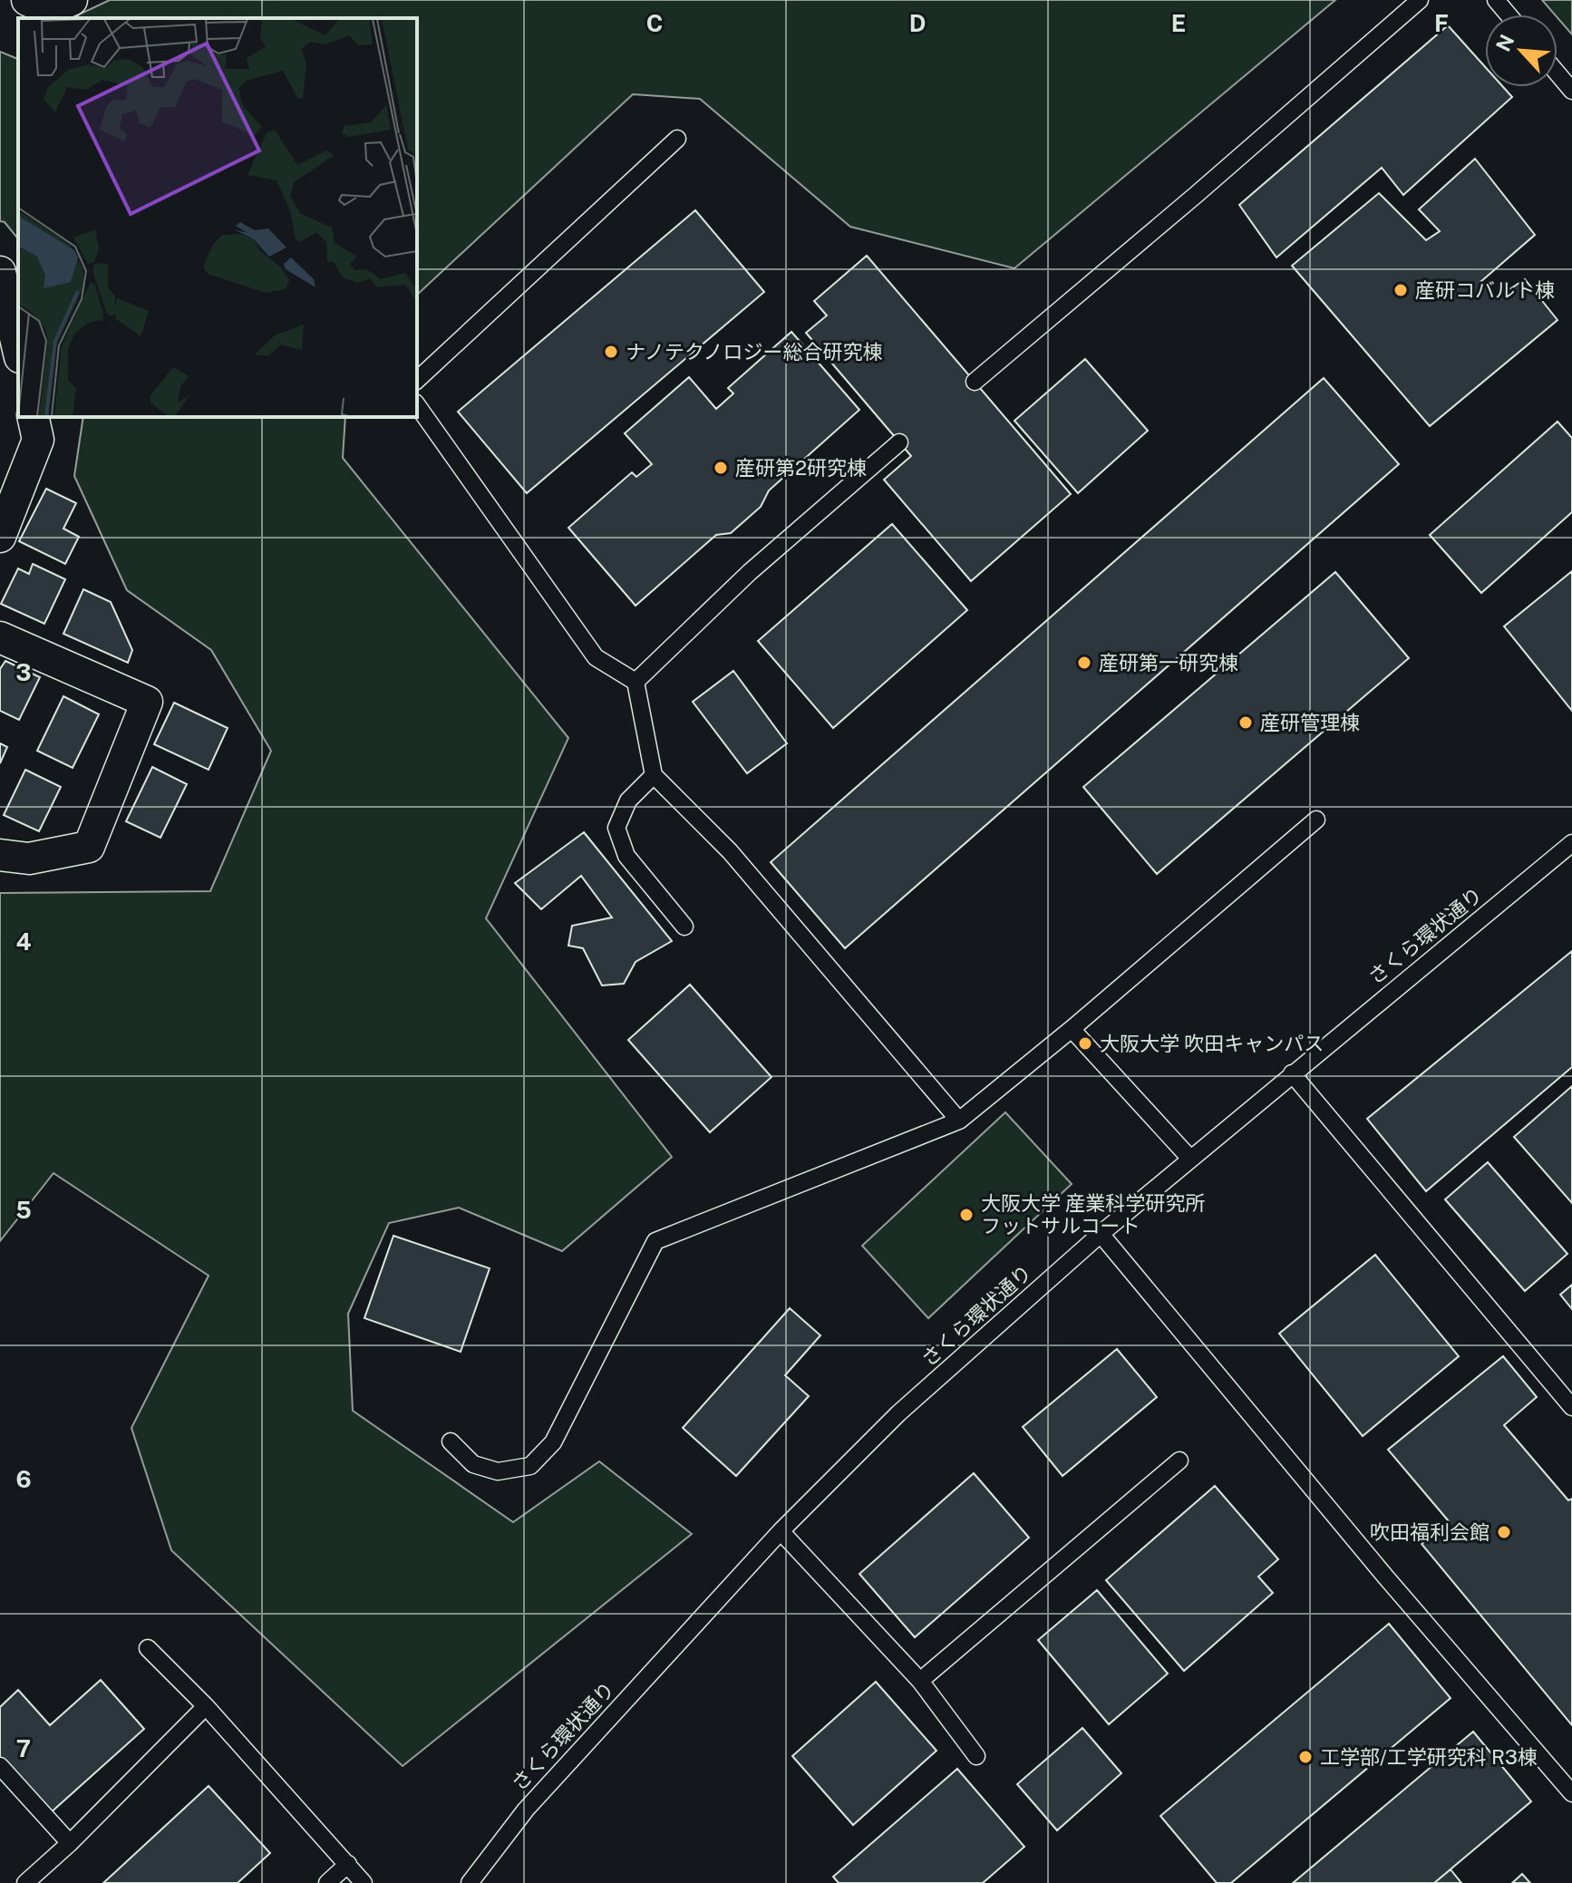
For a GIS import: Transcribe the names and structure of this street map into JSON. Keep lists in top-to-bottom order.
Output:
{
  "streets": {
    "lane": ["さくら環状通り"]
  },
  "places": [
    "産研コバルト棟",
    "ナノテクノロジー総合研究棟",
    "産研第2研究棟",
    "産研第一研究棟",
    "産研管理棟",
    "大阪大学 吹田キャンパス",
    "大阪大学 産業科学研究所 フットサルコート",
    "吹田福利会館",
    "工学部/工学研究科 R3棟"
  ],
  "north": "top left",
  "grid": {
    "columns": [
      "C",
      "D",
      "E",
      "F"
    ],
    "rows": [
      "3",
      "4",
      "5",
      "6",
      "7"
    ]
  }
}
